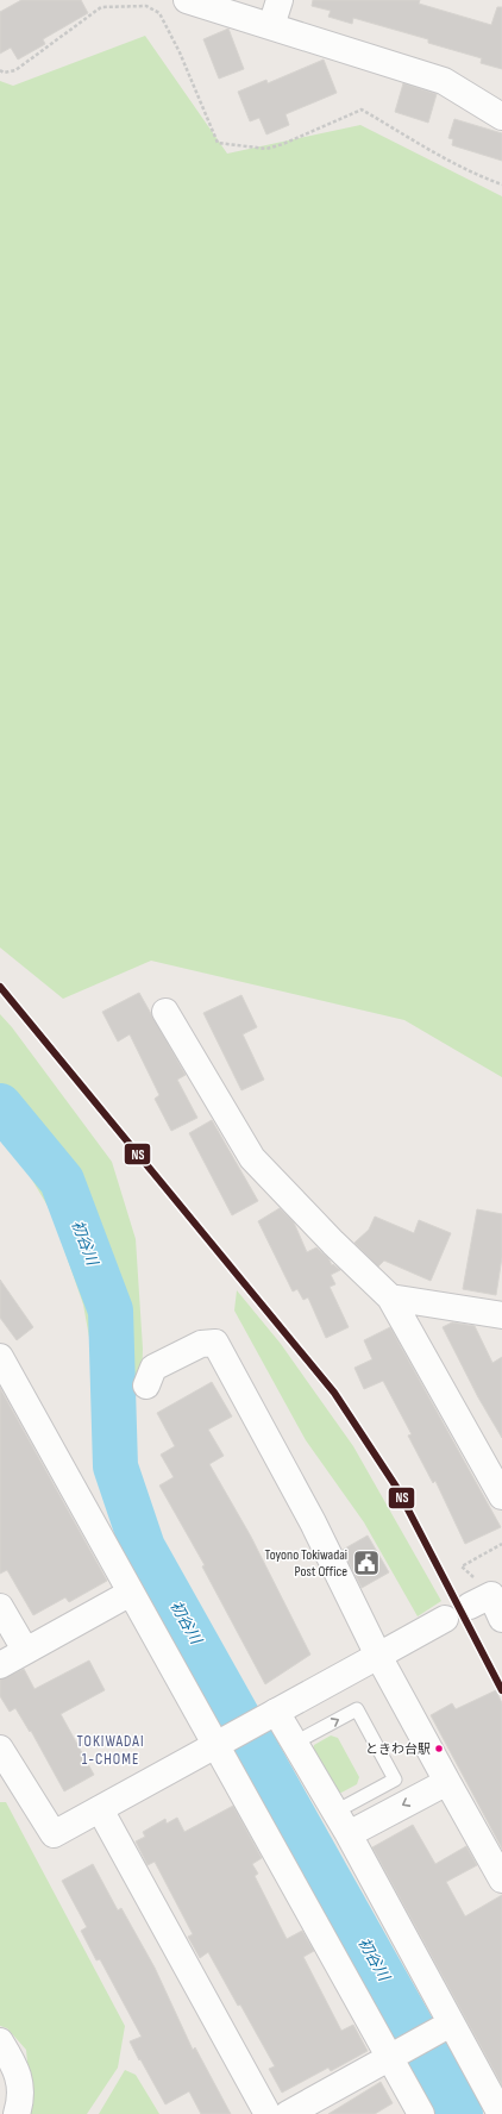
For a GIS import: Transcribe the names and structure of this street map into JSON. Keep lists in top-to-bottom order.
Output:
{
  "districts": ["TOKIWADAI 1-CHOME"],
  "water": ["初谷川"],
  "places": {
    "public building": ["Toyono Tokiwadai Post Office"],
    "other": ["ときわ台駅"]
  },
  "lines": ["transit line NS"]
}
